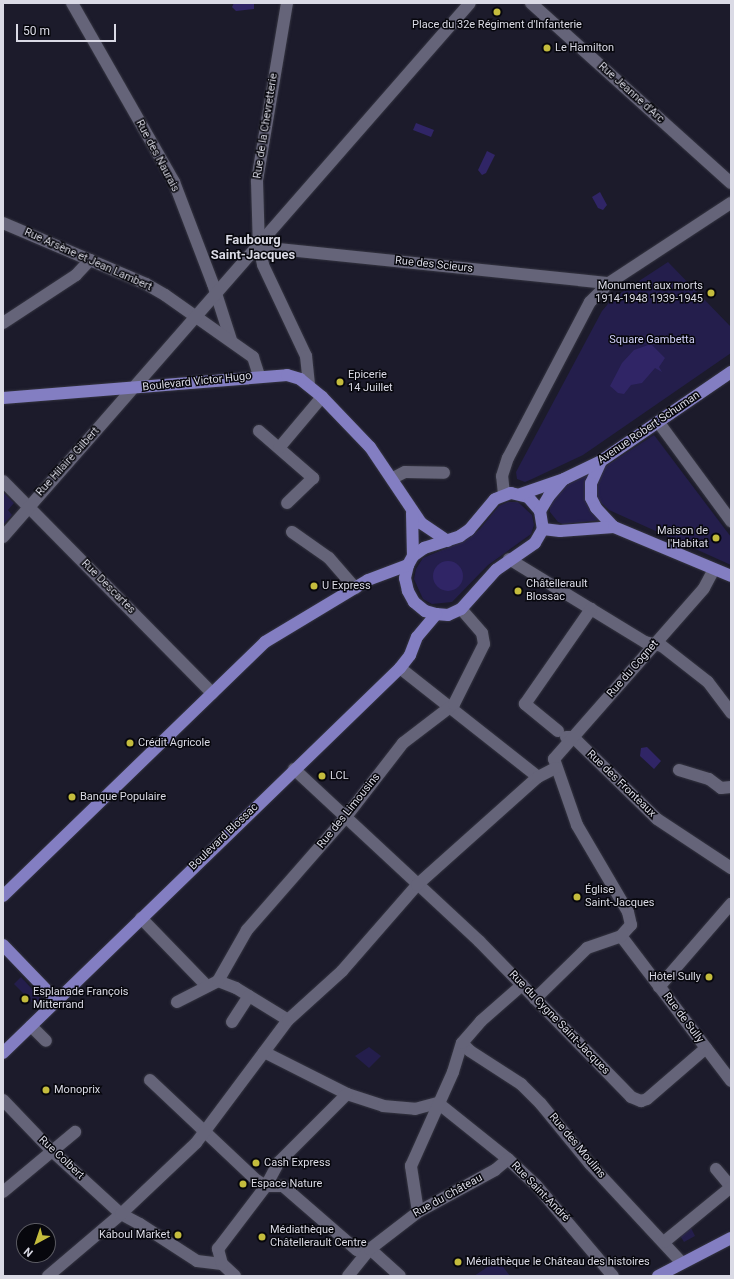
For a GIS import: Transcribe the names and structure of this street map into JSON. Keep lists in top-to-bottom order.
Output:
{
  "streets": {
    "main road": ["Boulevard Victor Hugo", "Avenue Robert Schuman", "Boulevard Blossac"],
    "street": [
      "Rue Jeanne d'Arc",
      "Rue de la Chevretterie",
      "Rue des Naurais",
      "Rue Arsène et Jean Lambert",
      "Rue des Scieurs",
      "Rue Hilaire Gilbert",
      "Rue Descartes",
      "Rue du Cognet",
      "Rue des Fronteaux",
      "Rue des Limousins",
      "Rue de Sully",
      "Rue du Cygne Saint-Jacques",
      "Rue des Moulins",
      "Rue Colbert",
      "Rue Saint-André",
      "Rue du Château"
    ]
  },
  "crossings": [
    ["Rue de la Chevretterie", "Rue des Scieurs"],
    ["Rue de la Chevretterie", "Rue Hilaire Gilbert"],
    ["Rue des Naurais", "Rue Arsène et Jean Lambert"],
    ["Rue des Naurais", "Rue Hilaire Gilbert"],
    ["Rue Arsène et Jean Lambert", "Boulevard Victor Hugo"],
    ["Rue Arsène et Jean Lambert", "Rue Hilaire Gilbert"],
    ["Rue des Scieurs", "Rue Hilaire Gilbert"],
    ["Boulevard Victor Hugo", "Rue Hilaire Gilbert"],
    ["Rue Hilaire Gilbert", "Rue Descartes"],
    ["Rue du Cognet", "Rue des Fronteaux"],
    ["Rue des Limousins", "Rue du Cygne Saint-Jacques"],
    ["Boulevard Blossac", "Rue du Cygne Saint-Jacques"],
    ["Rue de Sully", "Rue du Cygne Saint-Jacques"],
    ["Rue Saint-André", "Rue du Château"]
  ],
  "districts": ["Faubourg Saint-Jacques"],
  "parks": ["Square Gambetta"],
  "places": [
    "Place du 32e Régiment d'Infanterie",
    "Le Hamilton",
    "Monument aux morts 1914-1948 1939-1945",
    "Epicerie 14 Juillet",
    "Maison de l'Habitat",
    "U Express",
    "Châtellerault Blossac",
    "Crédit Agricole",
    "LCL",
    "Banque Populaire",
    "Église Saint-Jacques",
    "Hôtel Sully",
    "Esplanade François Mitterrand",
    "Monoprix",
    "Cash Express",
    "Espace Nature",
    "Kaboul Market",
    "Médiathèque Châtellerault Centre",
    "Médiathèque le Château des histoires"
  ],
  "scale_bar": "50 m",
  "north": "bottom left"
}
